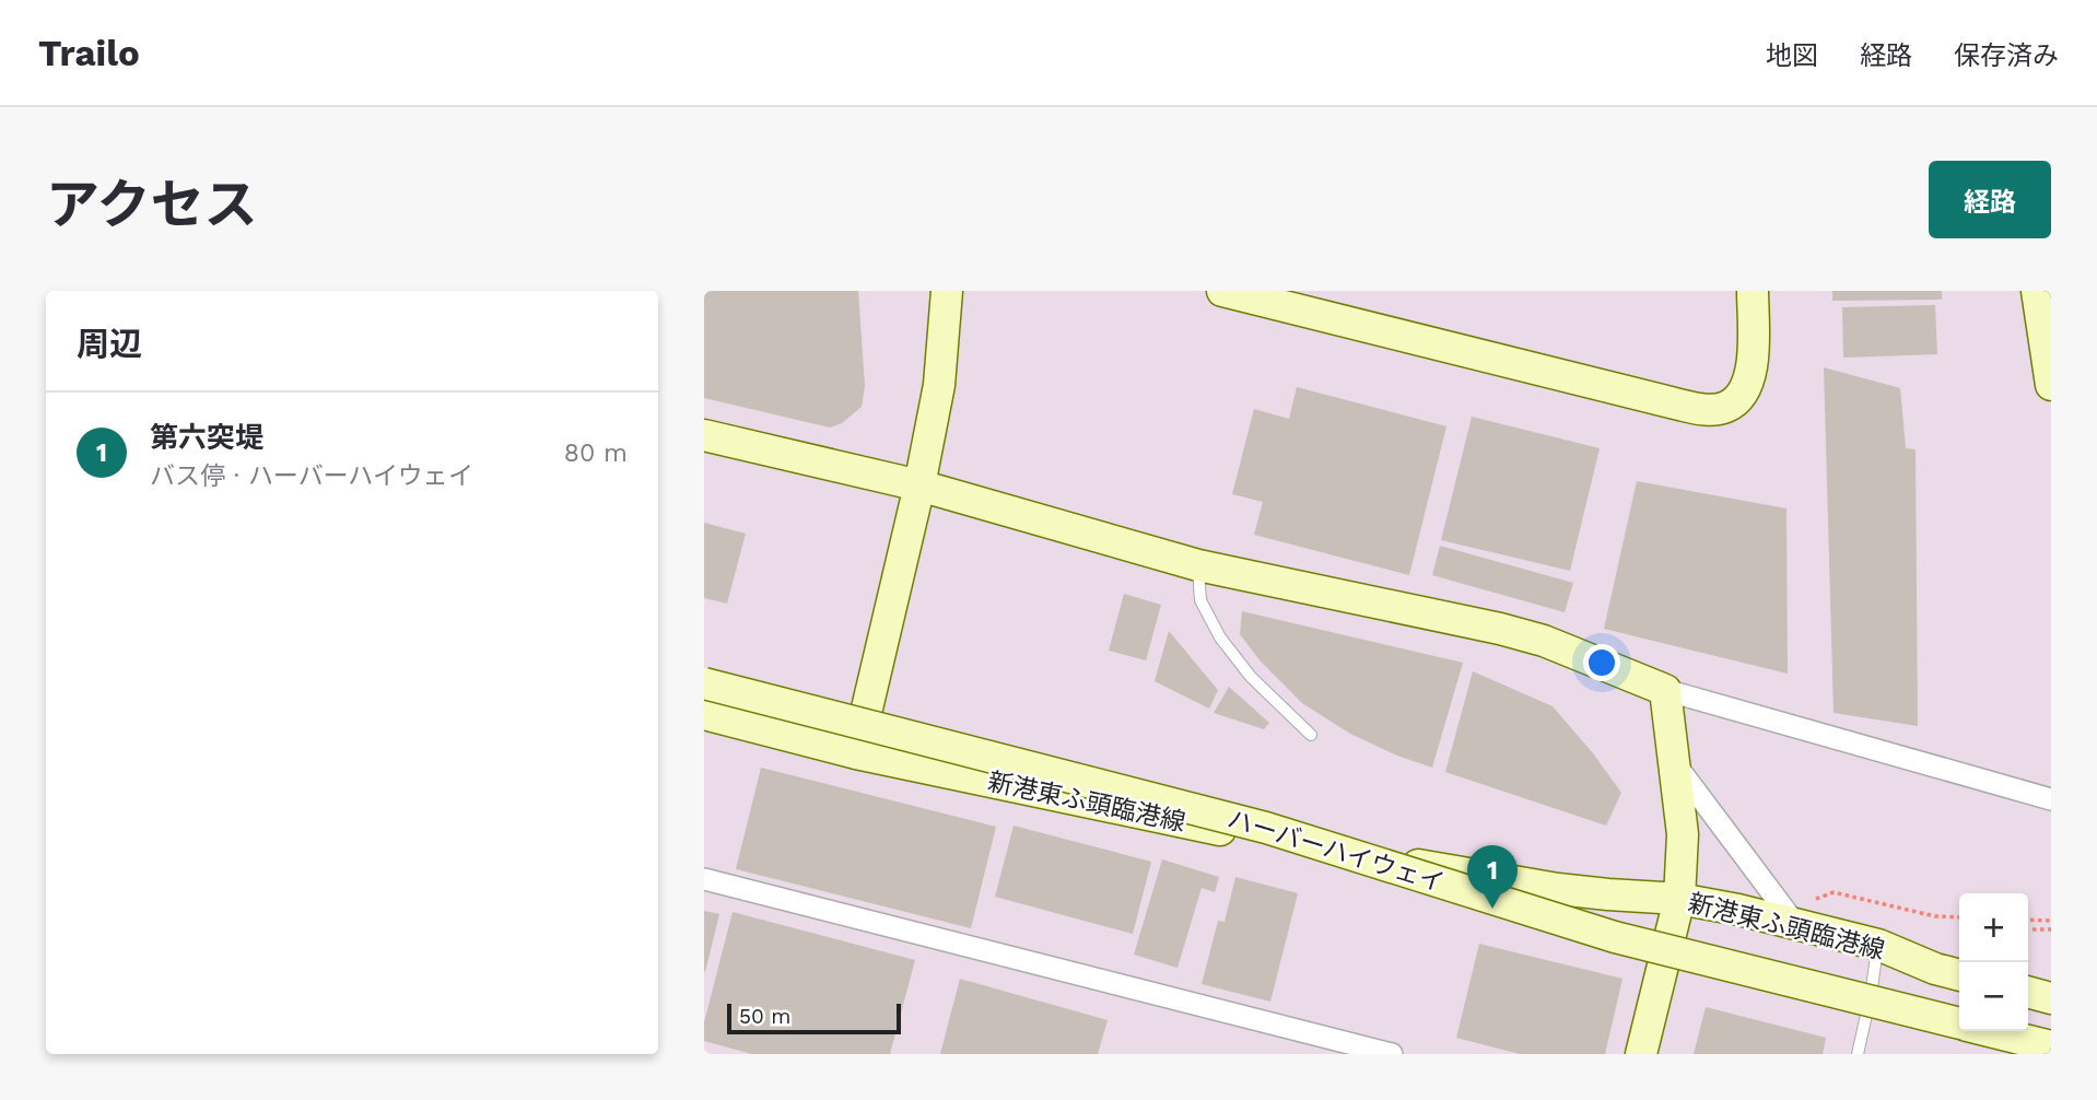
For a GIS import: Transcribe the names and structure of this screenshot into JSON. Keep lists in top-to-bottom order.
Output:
{
  "streets": {
    "street": ["新港東ふ頭臨港線", "ハーバーハイウェイ"]
  },
  "scale_bar": "50 m",
  "page": {
    "header": "Trailo",
    "nav": ["地図", "経路", "保存済み"],
    "title": "アクセス",
    "buttons": "経路",
    "heading": "周辺",
    "list": [
      {
        "mark": "1",
        "name": "第六突堤",
        "note": "バス停 · ハーバーハイウェイ",
        "value": "80 m"
      }
    ],
    "pins": "1",
    "map_buttons": ["+", "−"],
    "scale": "50 m"
  }
}
